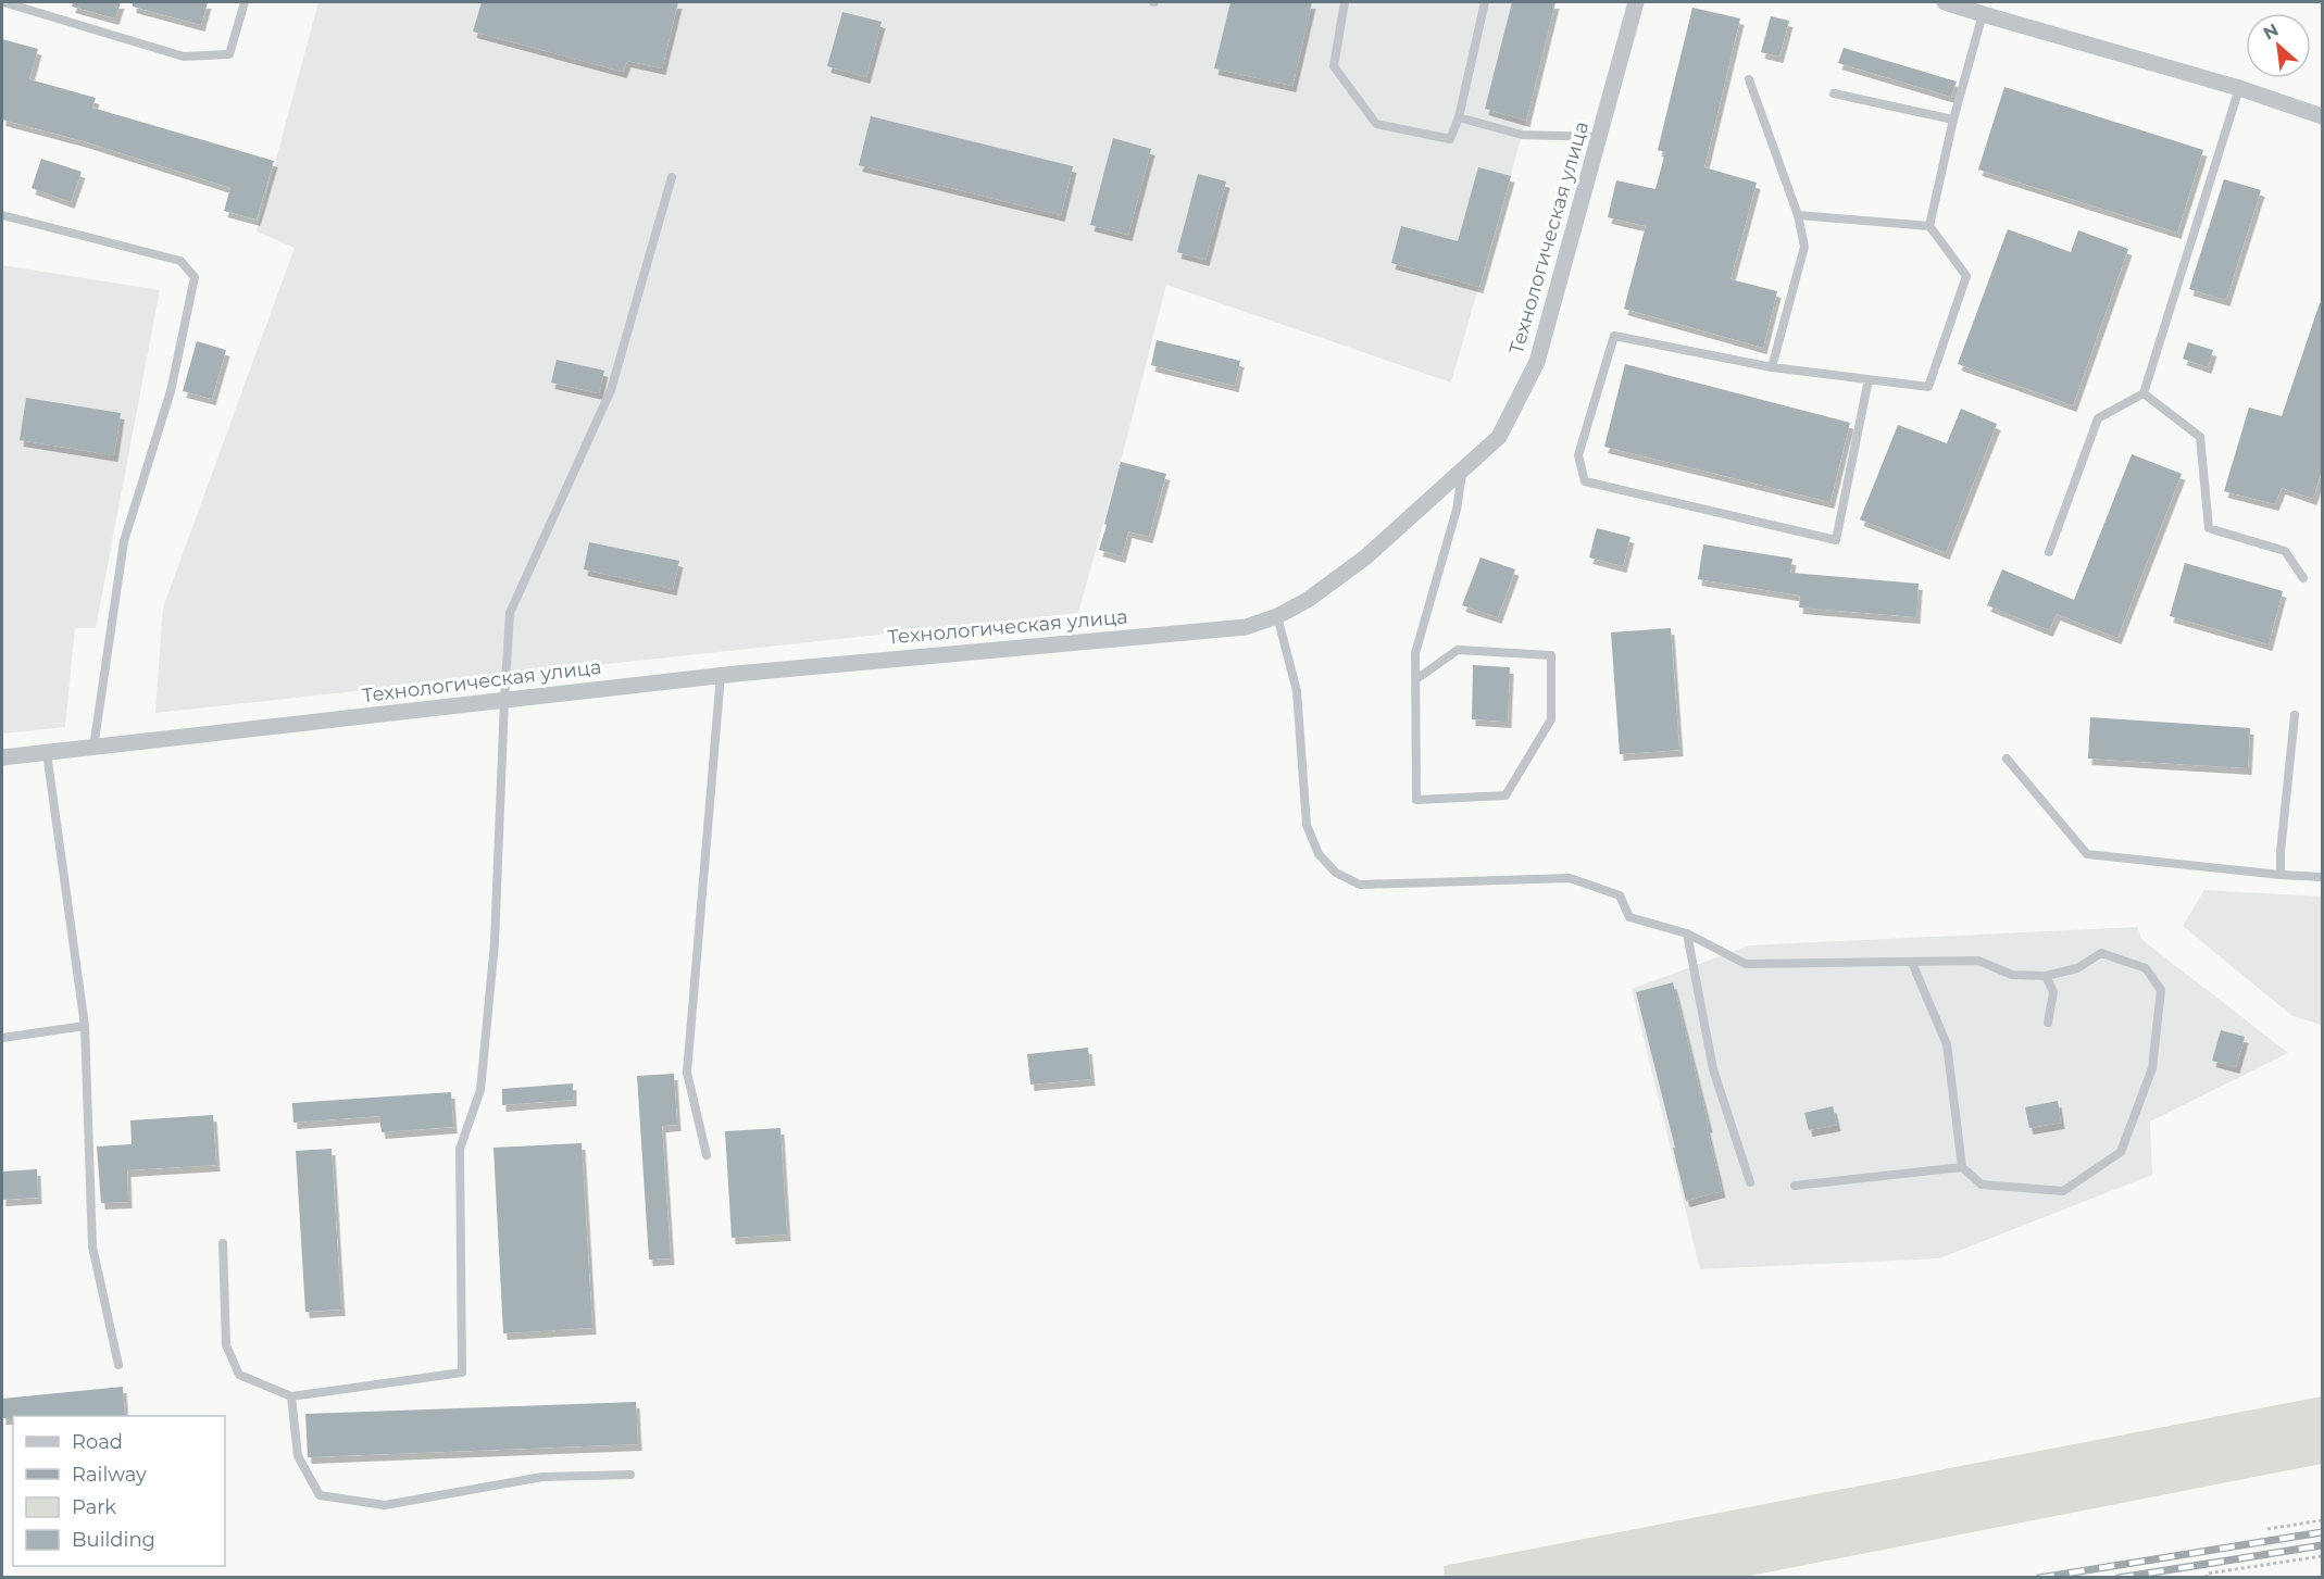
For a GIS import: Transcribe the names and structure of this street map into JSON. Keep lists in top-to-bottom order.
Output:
{
  "streets": {
    "street": ["Технологическая улица"]
  },
  "legend": [
    "Road",
    "Railway",
    "Park",
    "Building"
  ],
  "north": "top left"
}
